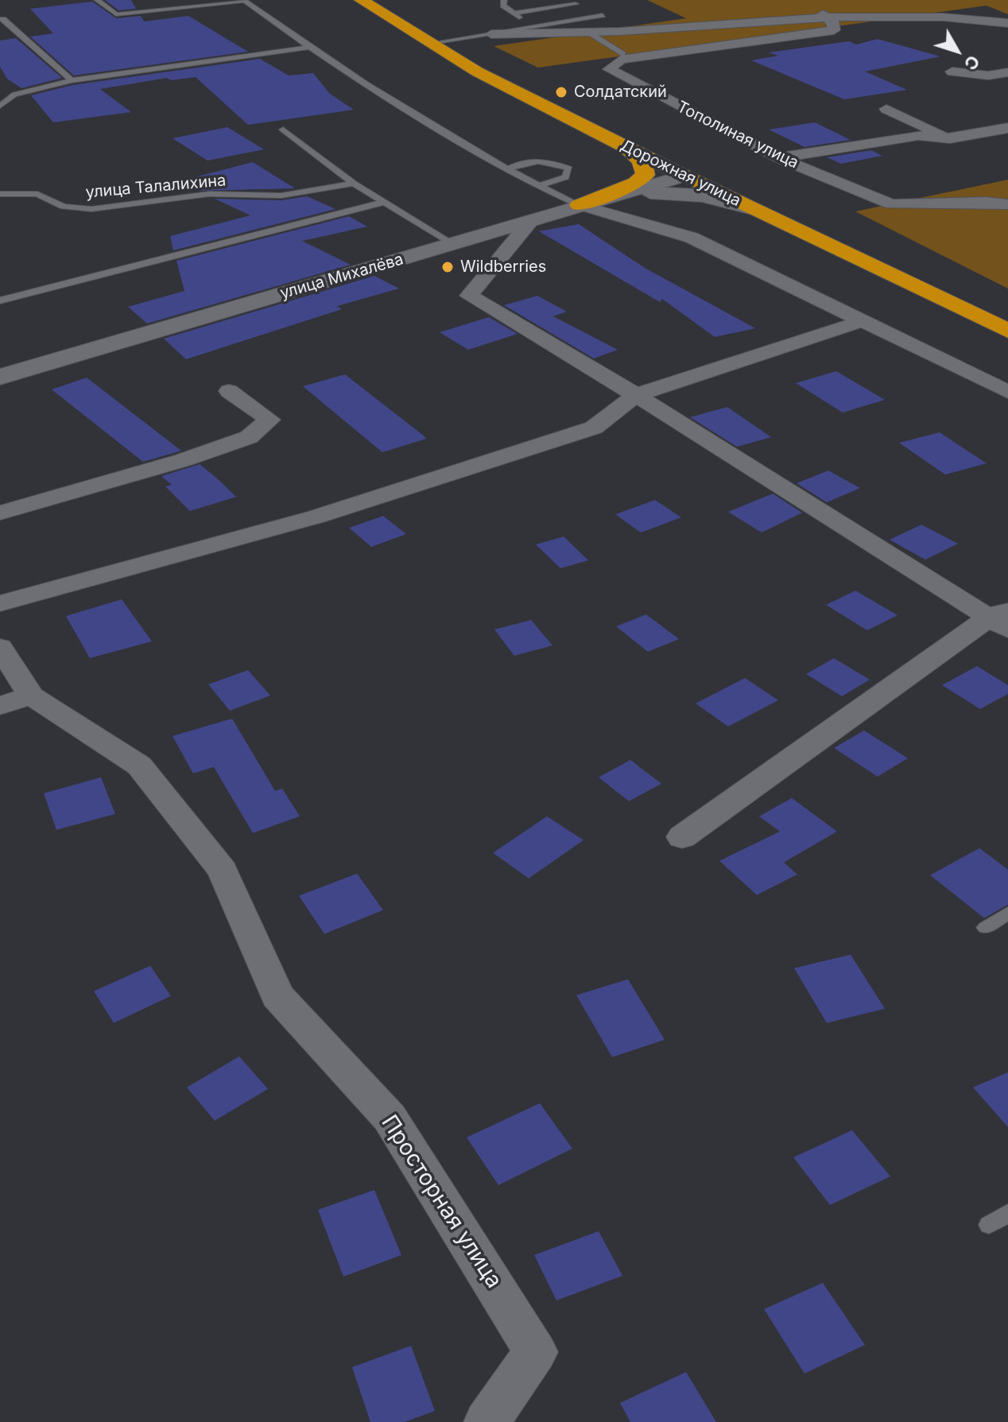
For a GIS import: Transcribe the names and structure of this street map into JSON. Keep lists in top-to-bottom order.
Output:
{
  "streets": {
    "highway": ["Дорожная улица"],
    "street": ["Тополиная улица", "улица Михалёва", "Просторная улица"],
    "lane": ["улица Талалихина"]
  },
  "crossings": [
    ["Дорожная улица", "улица Михалёва"]
  ],
  "places": ["Солдатский", "Wildberries"],
  "north": "bottom right"
}
